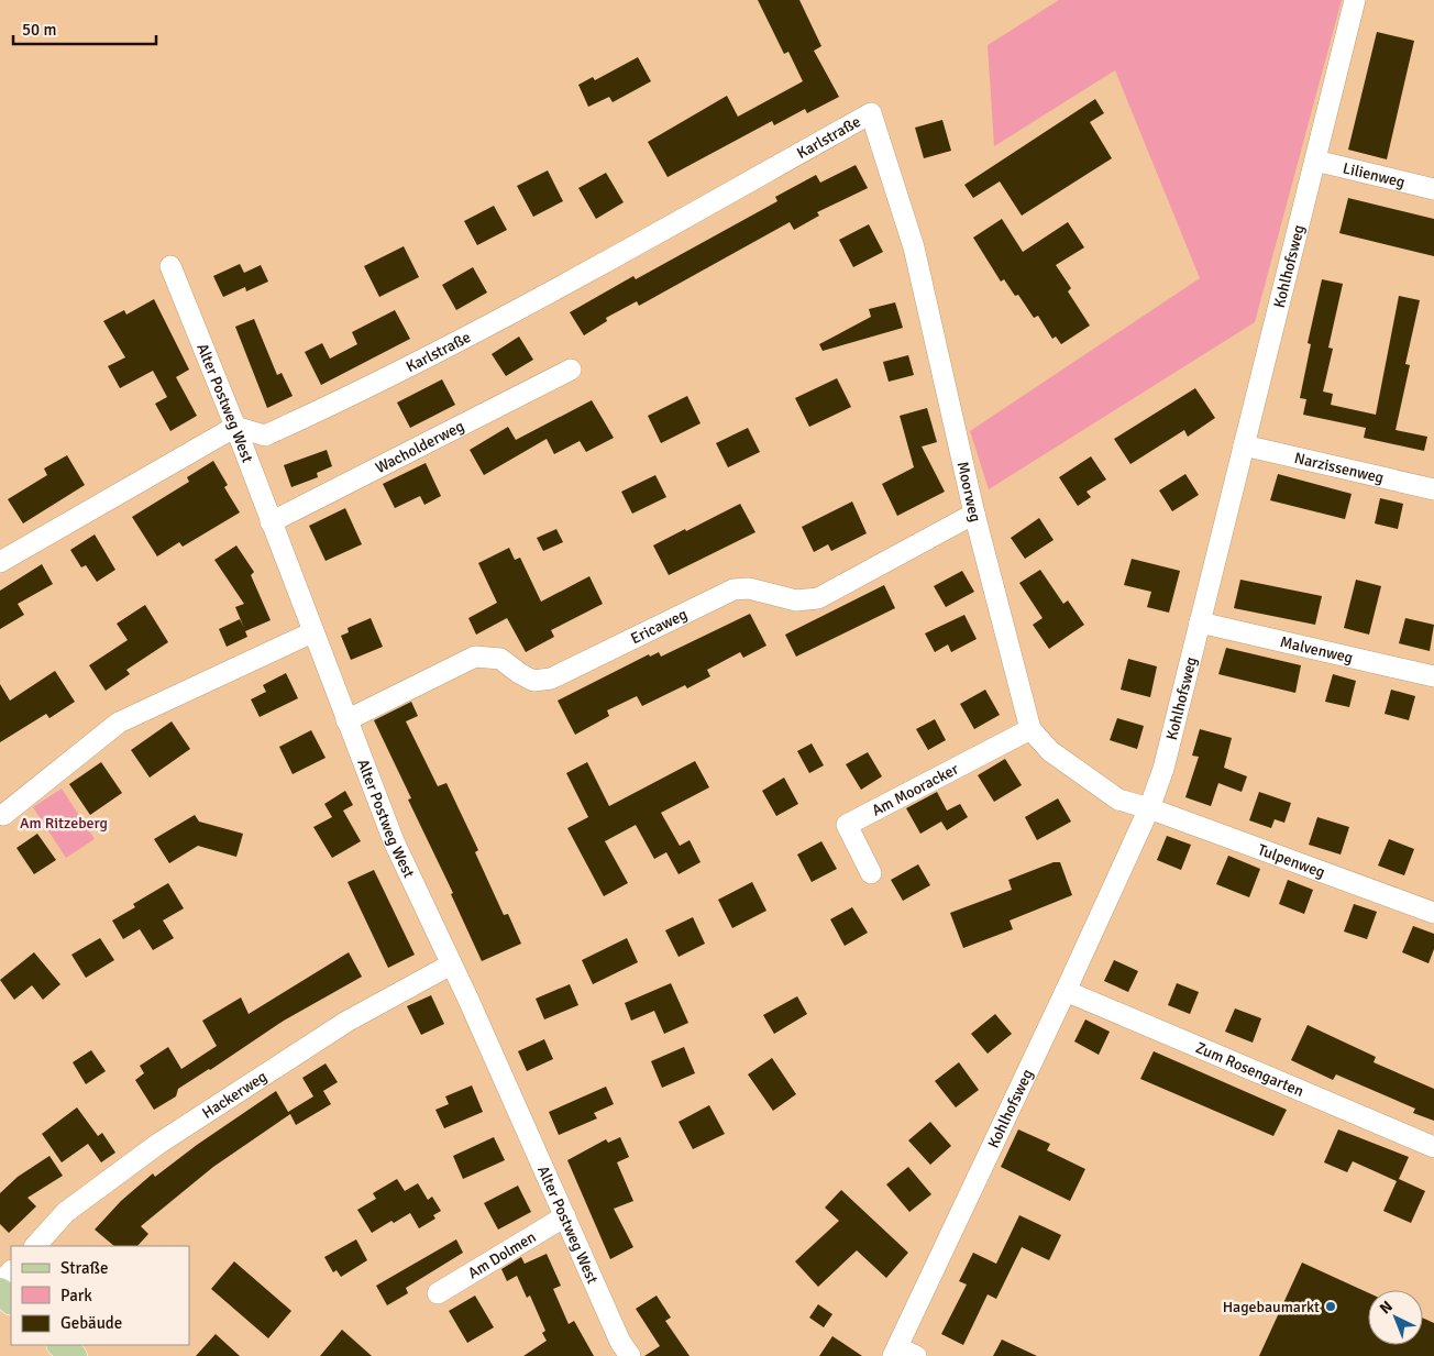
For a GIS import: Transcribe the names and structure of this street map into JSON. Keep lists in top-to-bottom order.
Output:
{
  "streets": {
    "street": [
      "Karlstraße",
      "Lilienweg",
      "Kohlhofsweg",
      "Alter Postweg West",
      "Wacholderweg",
      "Narzissenweg",
      "Moorweg",
      "Ericaweg",
      "Malvenweg",
      "Am Mooracker",
      "Tulpenweg",
      "Zum Rosengarten",
      "Hackerweg",
      "Am Dolmen"
    ]
  },
  "crossings": [
    ["Karlstraße", "Alter Postweg West"],
    ["Karlstraße", "Moorweg"],
    ["Lilienweg", "Kohlhofsweg"],
    ["Kohlhofsweg", "Narzissenweg"],
    ["Kohlhofsweg", "Moorweg"],
    ["Kohlhofsweg", "Malvenweg"],
    ["Kohlhofsweg", "Tulpenweg"],
    ["Kohlhofsweg", "Zum Rosengarten"],
    ["Alter Postweg West", "Wacholderweg"],
    ["Alter Postweg West", "Ericaweg"],
    ["Alter Postweg West", "Hackerweg"],
    ["Alter Postweg West", "Am Dolmen"],
    ["Moorweg", "Ericaweg"],
    ["Moorweg", "Am Mooracker"],
    ["Moorweg", "Tulpenweg"]
  ],
  "parks": ["Am Ritzeberg"],
  "places": ["Hagebaumarkt"],
  "legend": ["Straße", "Park", "Gebäude"],
  "scale_bar": "50 m",
  "north": "top left"
}
